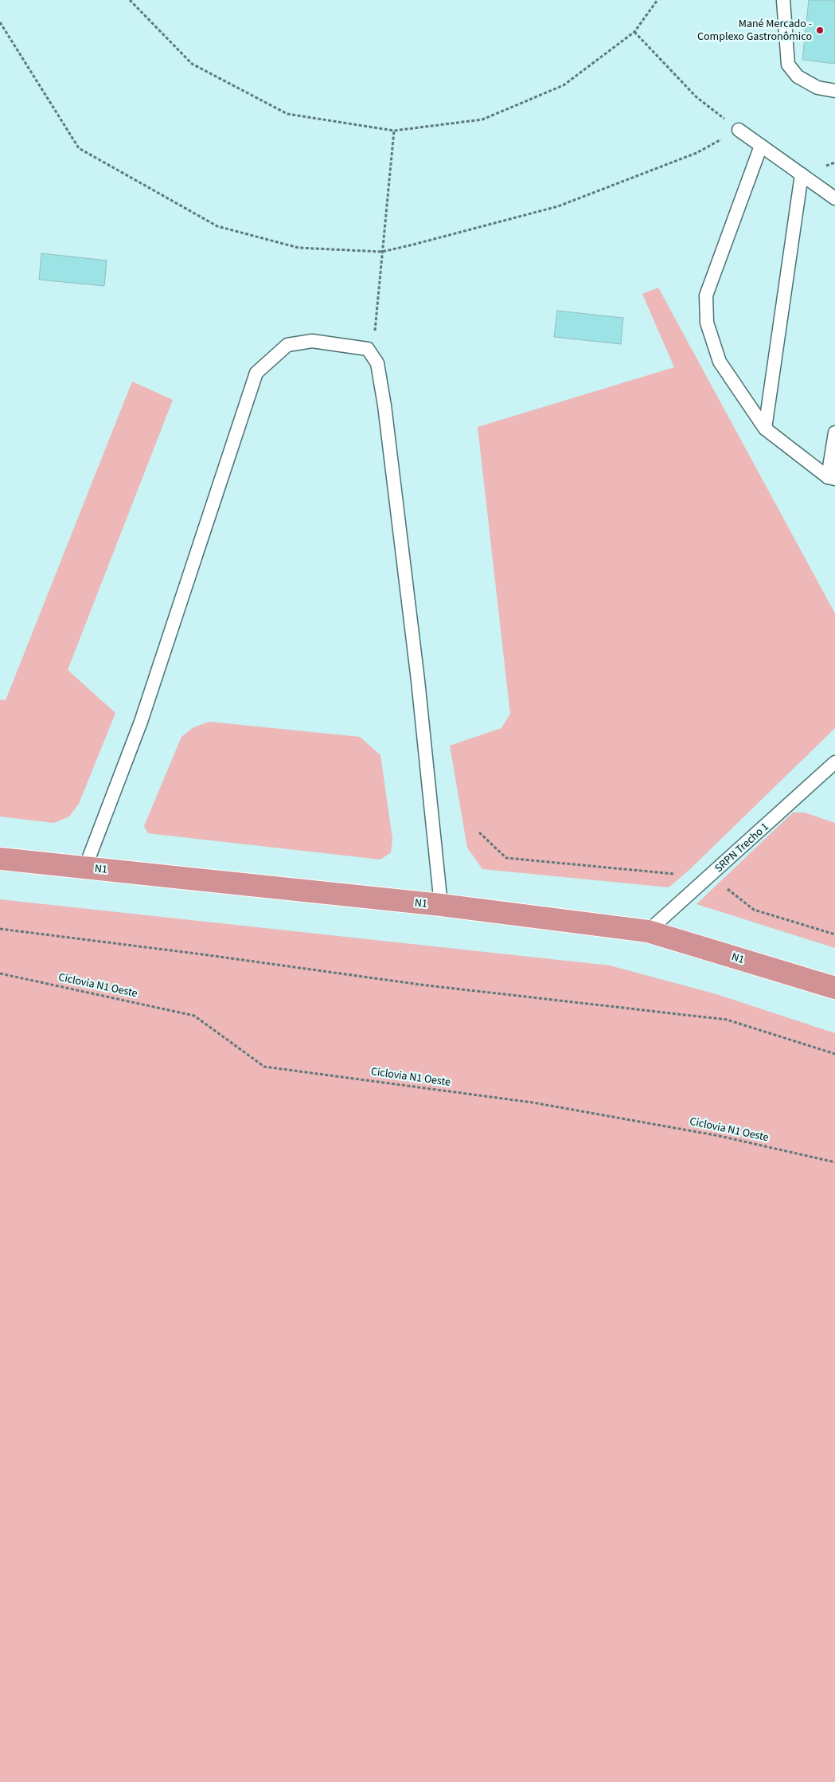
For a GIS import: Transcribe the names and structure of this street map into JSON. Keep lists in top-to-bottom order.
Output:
{
  "streets": {
    "highway": ["N1"],
    "lane": ["SRPN Trecho 1"],
    "path": ["Ciclovia N1 Oeste"]
  },
  "crossings": [
    ["SRPN Trecho 1", "N1"]
  ],
  "places": ["Mané Mercado - Complexo Gastronômico"]
}
